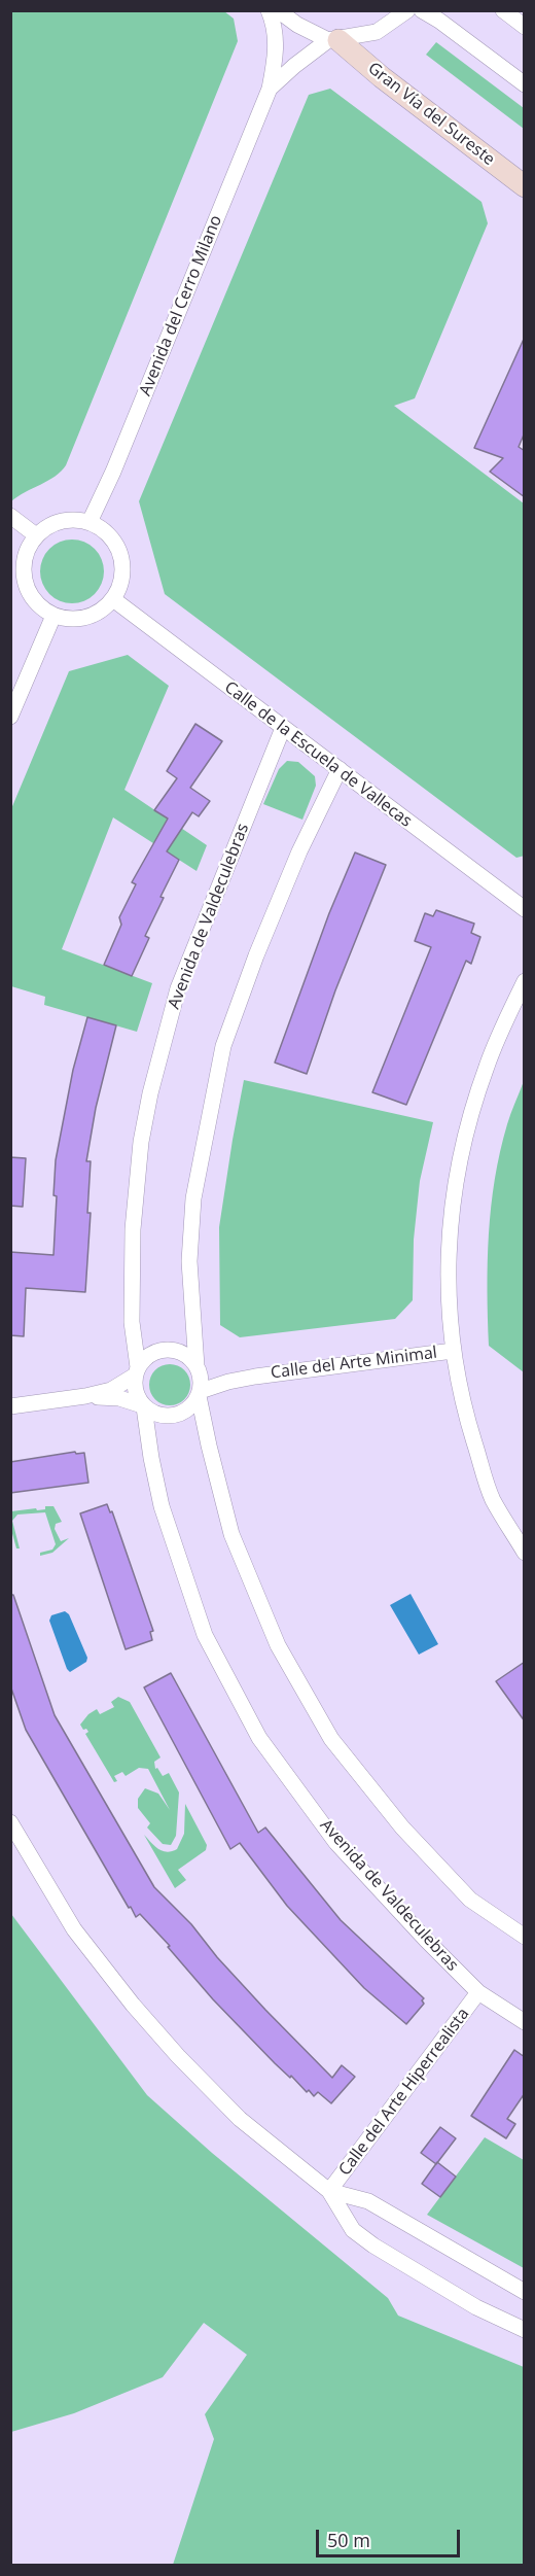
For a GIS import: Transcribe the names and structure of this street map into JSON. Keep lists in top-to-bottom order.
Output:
{
  "streets": {
    "street": [
      "Gran Vía del Sureste",
      "Avenida del Cerro Milano",
      "Calle de la Escuela de Vallecas",
      "Avenida de Valdeculebras",
      "Calle del Arte Minimal",
      "Calle del Arte Hiperrealista"
    ]
  },
  "crossings": [
    ["Gran Vía del Sureste", "Avenida del Cerro Milano"],
    ["Avenida del Cerro Milano", "Calle de la Escuela de Vallecas"],
    ["Calle de la Escuela de Vallecas", "Avenida de Valdeculebras"],
    ["Avenida de Valdeculebras", "Calle del Arte Minimal"],
    ["Avenida de Valdeculebras", "Calle del Arte Hiperrealista"]
  ],
  "scale_bar": "50 m"
}
